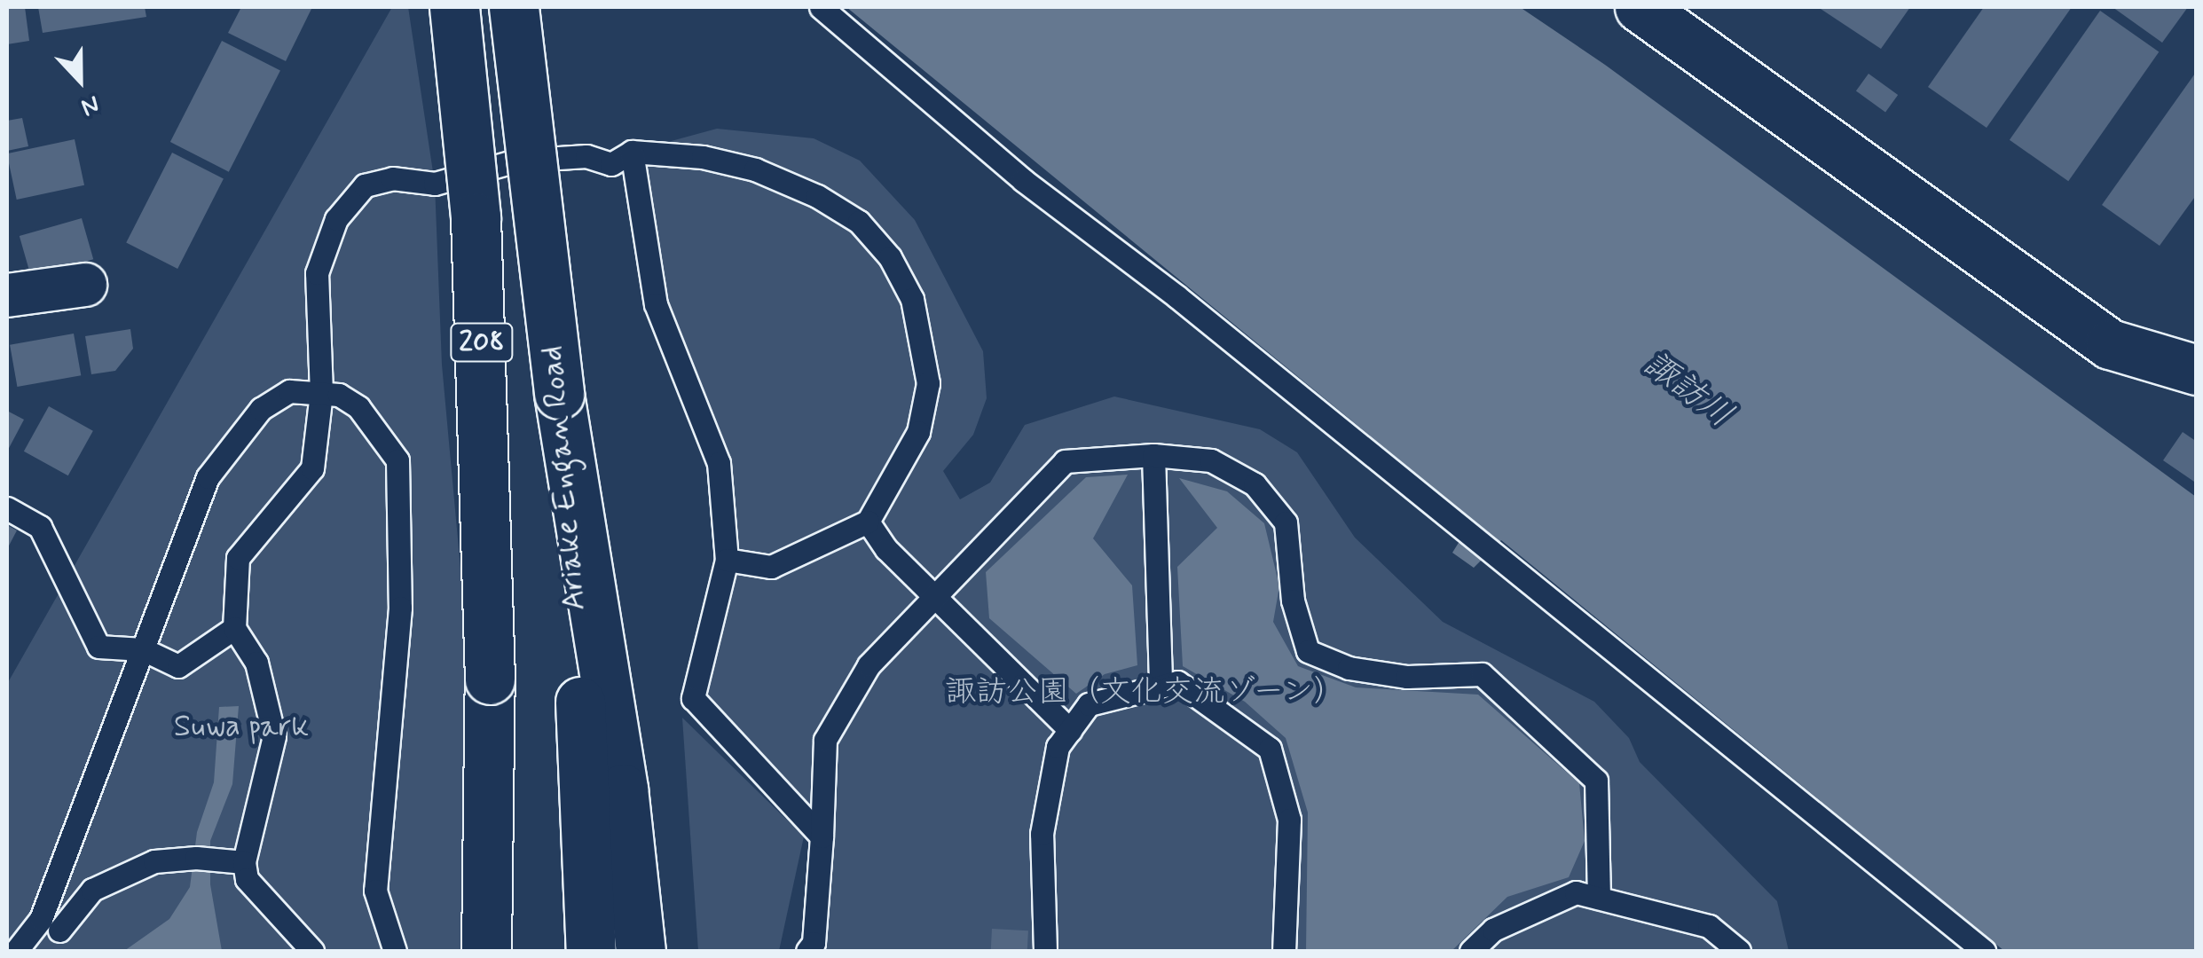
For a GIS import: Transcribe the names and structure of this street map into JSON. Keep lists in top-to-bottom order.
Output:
{
  "streets": {
    "main road": ["208", "Ariake Engan Road"]
  },
  "water": ["諏訪川"],
  "parks": ["諏訪公園（文化交流ゾーン）", "Suwa park"],
  "north": "bottom"
}
